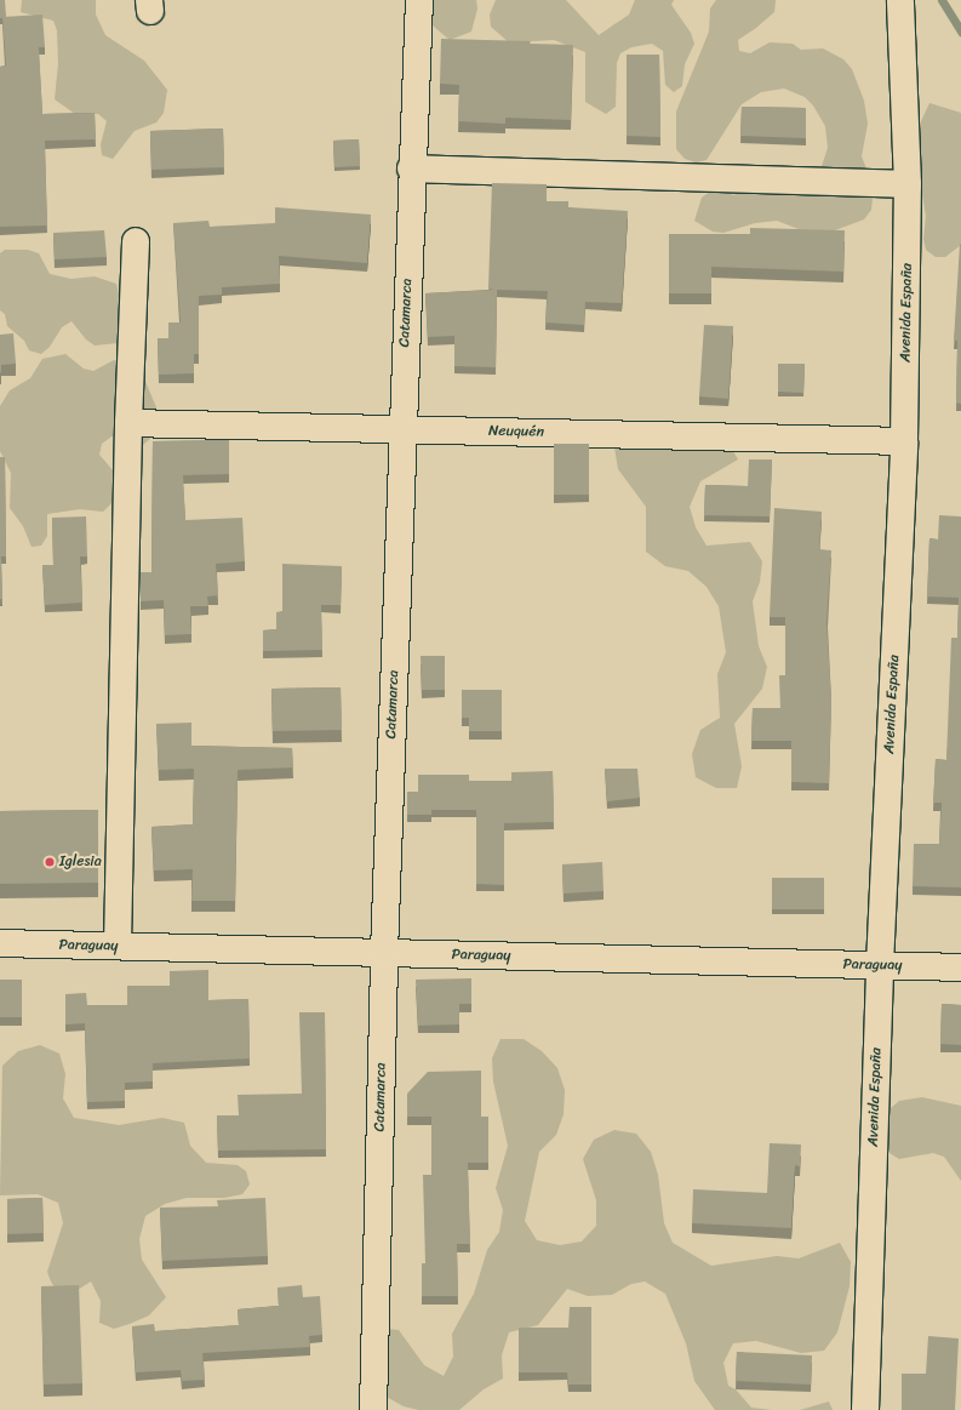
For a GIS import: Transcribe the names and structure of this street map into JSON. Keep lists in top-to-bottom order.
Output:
{
  "streets": {
    "street": [
      "Catamarca",
      "Avenida España",
      "Neuquén",
      "Paraguay"
    ]
  },
  "crossings": [
    ["Catamarca", "Neuquén"],
    ["Catamarca", "Paraguay"],
    ["Avenida España", "Neuquén"],
    ["Avenida España", "Paraguay"]
  ],
  "places": ["Iglesia"]
}
